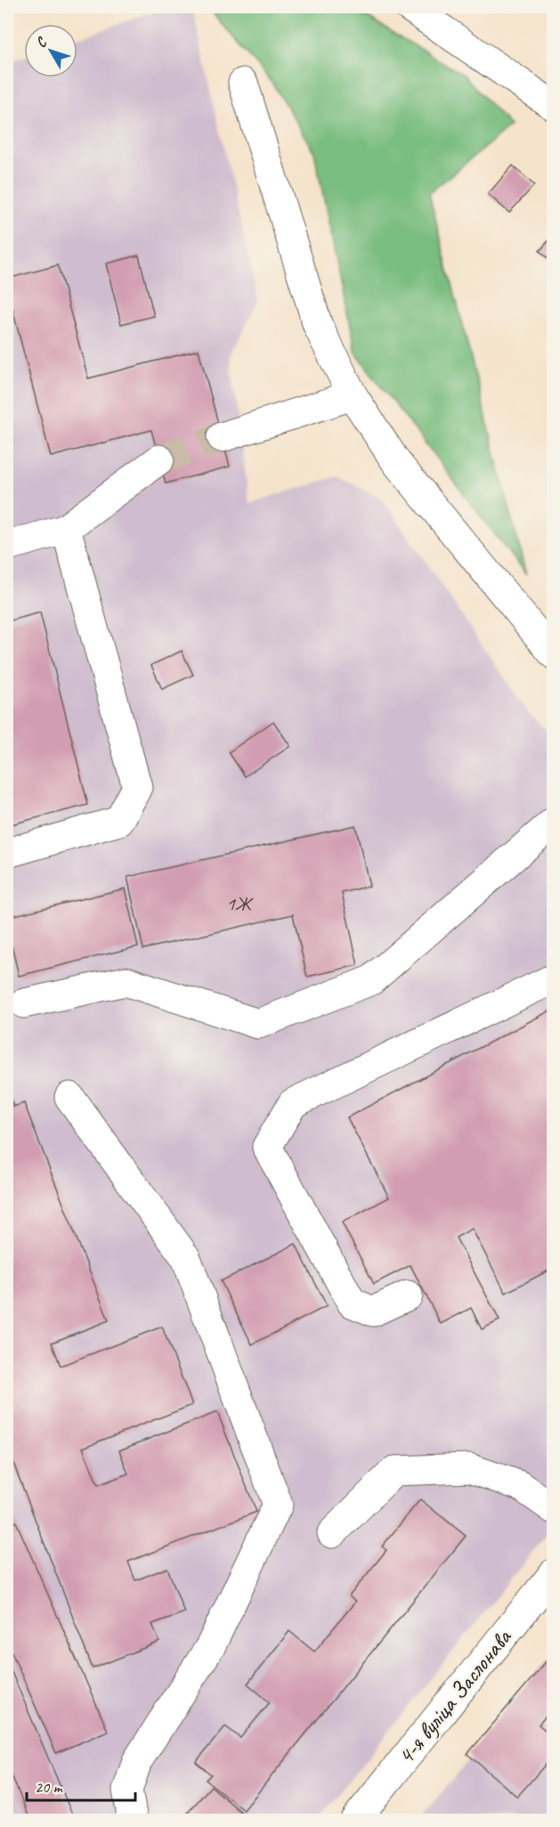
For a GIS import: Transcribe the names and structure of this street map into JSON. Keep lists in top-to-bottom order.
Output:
{
  "streets": {
    "street": ["4-я вуліца Заслонава"]
  },
  "house_numbers": ["1Ж"],
  "scale_bar": "20 m",
  "north": "top left"
}
